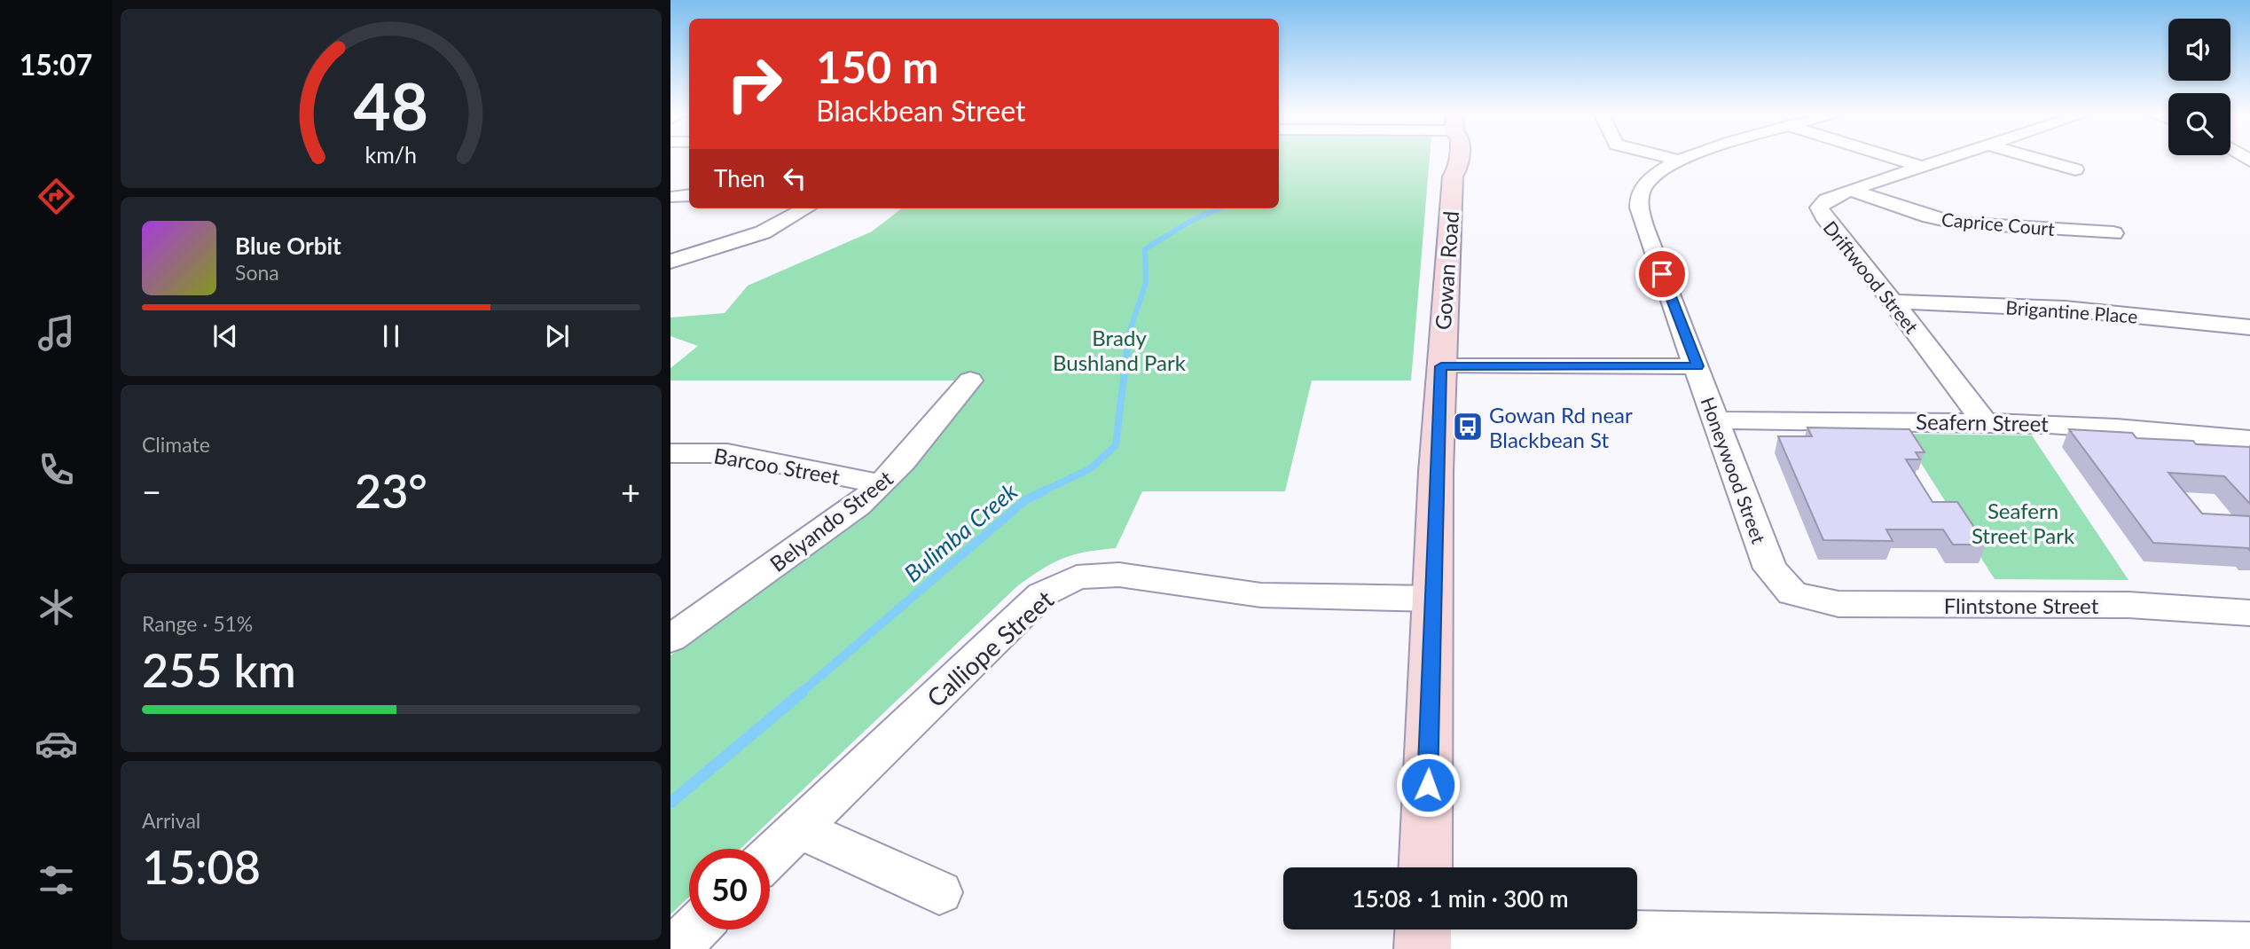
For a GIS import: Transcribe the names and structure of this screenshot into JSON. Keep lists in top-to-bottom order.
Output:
{
  "streets": {
    "main road": ["Gowan Road"],
    "street": [
      "Caprice Court",
      "Driftwood Street",
      "Brigantine Place",
      "Seafern Street",
      "Barcoo Street",
      "Honeywood Street",
      "Belyando Street",
      "Flintstone Street",
      "Calliope Street"
    ]
  },
  "crossings": [
    ["Caprice Court", "Driftwood Street"],
    ["Gowan Road", "Calliope Street"],
    ["Driftwood Street", "Brigantine Place"],
    ["Driftwood Street", "Seafern Street"],
    ["Seafern Street", "Honeywood Street"],
    ["Barcoo Street", "Belyando Street"],
    ["Honeywood Street", "Flintstone Street"]
  ],
  "water": ["Bulimba Creek"],
  "parks": ["Brady Bushland Park", "Seafern Street Park"],
  "places": {
    "bus stop": ["Gowan Rd near Blackbean St"]
  },
  "page": {
    "tabs": "15:07",
    "turn": ["150 m", "Blackbean Street"],
    "then": "Then",
    "song": ["Blue Orbit", "Sona"],
    "tile": [
      "Climate",
      ["Range · 51%", "255 km"],
      ["Arrival", "15:08"]
    ],
    "heat": ["−", "23°", "+"],
    "limit": "50",
    "trip": "15:08 · 1 min · 300 m",
    "gauge": ["48", "km/h"]
  }
}
